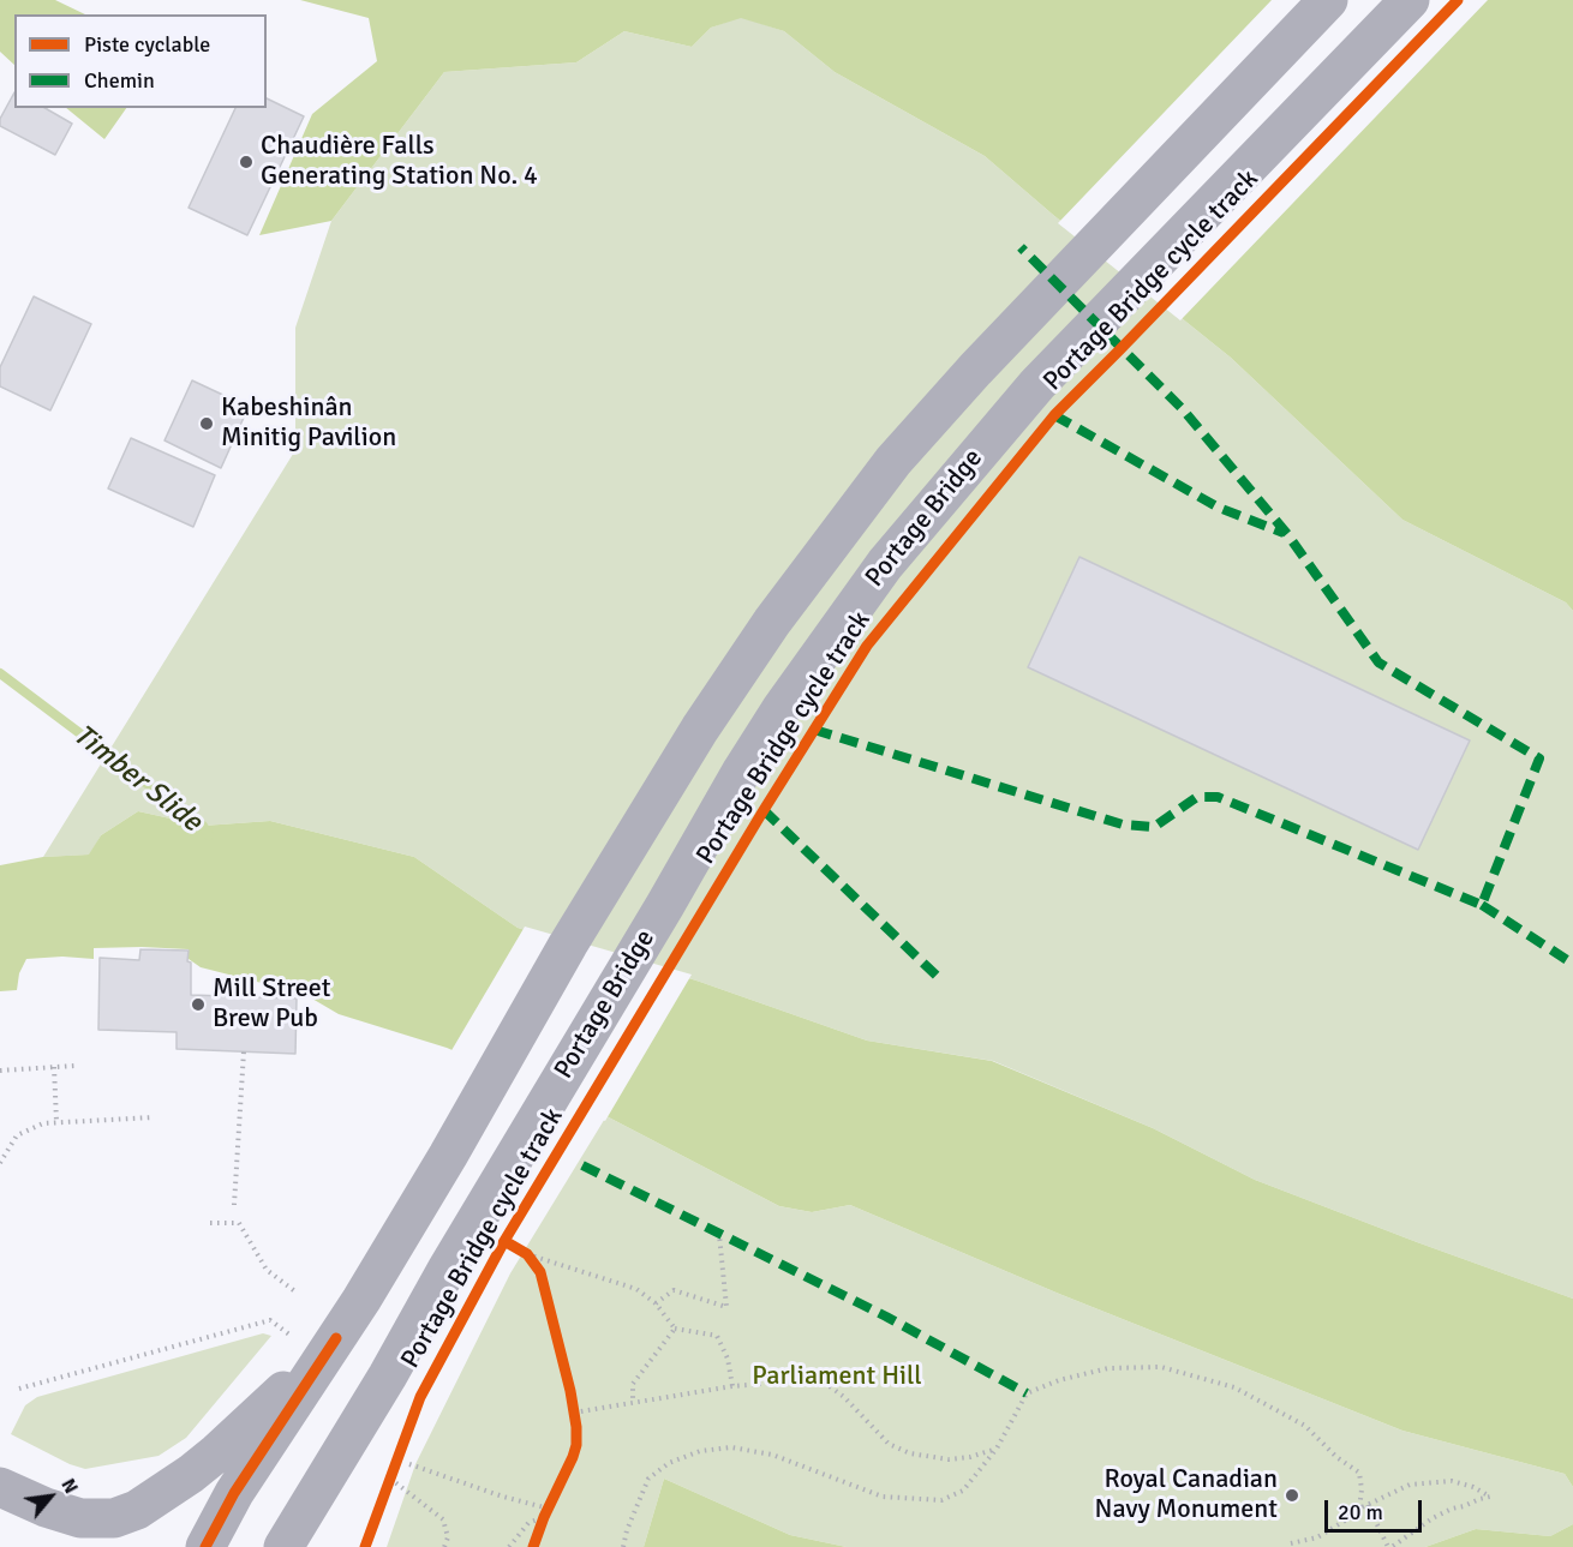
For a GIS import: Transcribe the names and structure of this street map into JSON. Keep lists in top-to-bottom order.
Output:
{
  "streets": {
    "main road": ["Portage Bridge"],
    "cycle path": ["Portage Bridge cycle track"]
  },
  "water": ["Timber Slide"],
  "parks": ["Parliament Hill"],
  "places": [
    "Chaudière Falls Generating Station No. 4",
    "Kabeshinân Minitig Pavilion",
    "Mill Street Brew Pub",
    "Royal Canadian Navy Monument"
  ],
  "legend": ["Piste cyclable", "Chemin"],
  "scale_bar": "20 m",
  "north": "top right"
}
